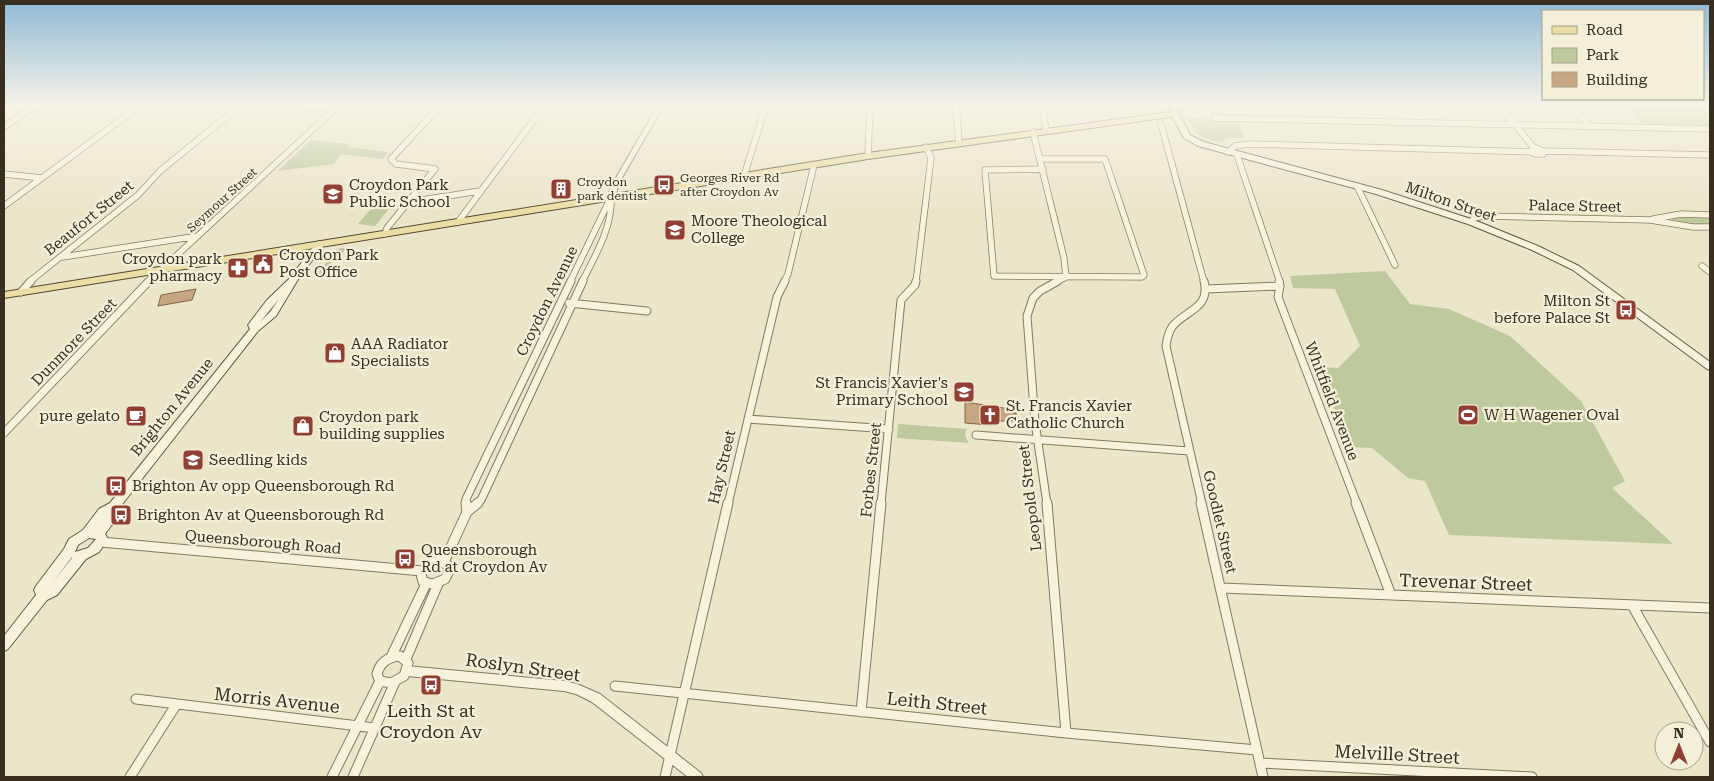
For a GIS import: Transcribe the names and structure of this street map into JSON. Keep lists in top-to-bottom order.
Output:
{
  "streets": {
    "main road": ["Milton Street", "Brighton Avenue"],
    "street": [
      "Seymour Street",
      "Palace Street",
      "Beaufort Street",
      "Croydon Avenue",
      "Dunmore Street",
      "Whitfield Avenue",
      "Hay Street",
      "Forbes Street",
      "Leopold Street",
      "Goodlet Street",
      "Queensborough Road",
      "Trevenar Street",
      "Roslyn Street",
      "Morris Avenue",
      "Leith Street",
      "Melville Street"
    ]
  },
  "crossings": [
    ["Seymour Street", "Dunmore Street"],
    ["Milton Street", "Palace Street"],
    ["Milton Street", "Whitfield Avenue"],
    ["Croydon Avenue", "Queensborough Road"],
    ["Whitfield Avenue", "Trevenar Street"],
    ["Brighton Avenue", "Queensborough Road"],
    ["Hay Street", "Roslyn Street"],
    ["Hay Street", "Leith Street"],
    ["Forbes Street", "Leith Street"],
    ["Leopold Street", "Leith Street"],
    ["Goodlet Street", "Trevenar Street"],
    ["Goodlet Street", "Leith Street"],
    ["Goodlet Street", "Melville Street"]
  ],
  "places": {
    "bus stop": [
      "Georges River Rd after Croydon Av",
      "Milton St before Palace St",
      "Brighton Av opp Queensborough Rd",
      "Brighton Av at Queensborough Rd",
      "Queensborough Rd at Croydon Av",
      "Leith St at Croydon Av"
    ],
    "building": ["Croydon park dentist"],
    "school or university": [
      "Croydon Park Public School",
      "Moore Theological College",
      "St Francis Xavier's Primary School",
      "Seedling kids"
    ],
    "public building": ["Croydon Park Post Office"],
    "pharmacy": ["Croydon park pharmacy"],
    "shop": ["AAA Radiator Specialists", "Croydon park building supplies"],
    "church": ["St. Francis Xavier Catholic Church"],
    "sports": ["W H Wagener Oval"],
    "cafe": ["pure gelato"]
  },
  "legend": ["Road", "Park", "Building"],
  "north": "top"
}
